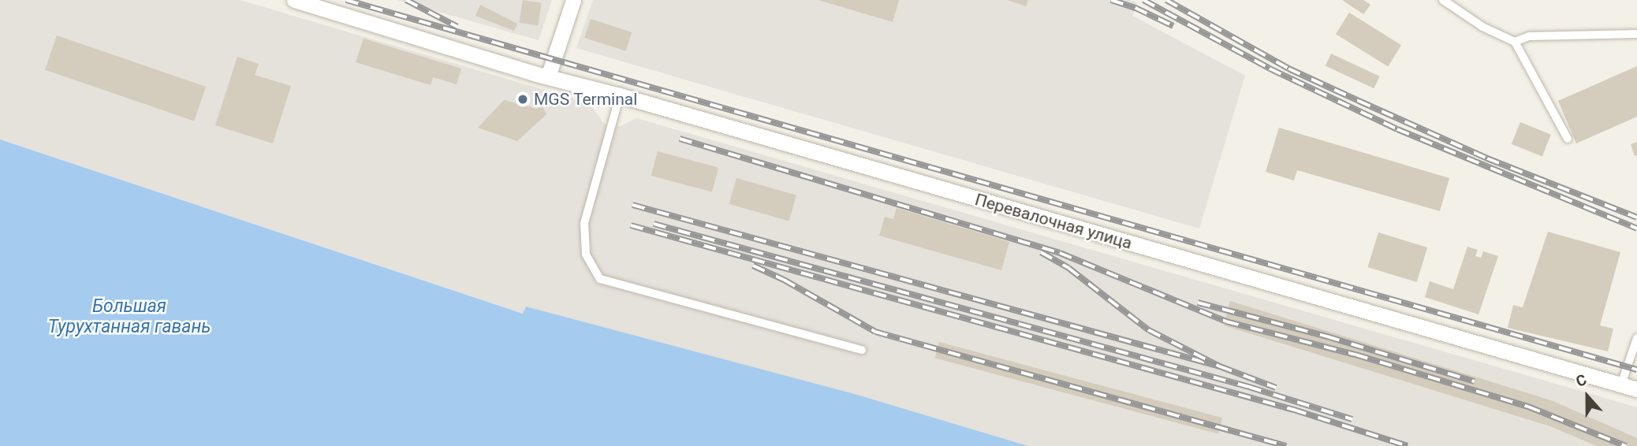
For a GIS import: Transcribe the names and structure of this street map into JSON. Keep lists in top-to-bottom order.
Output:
{
  "streets": {
    "street": ["Перевалочная улица"]
  },
  "water": ["Большая Турухтанная гавань"],
  "places": ["MGS Terminal"],
  "north": "top"
}
